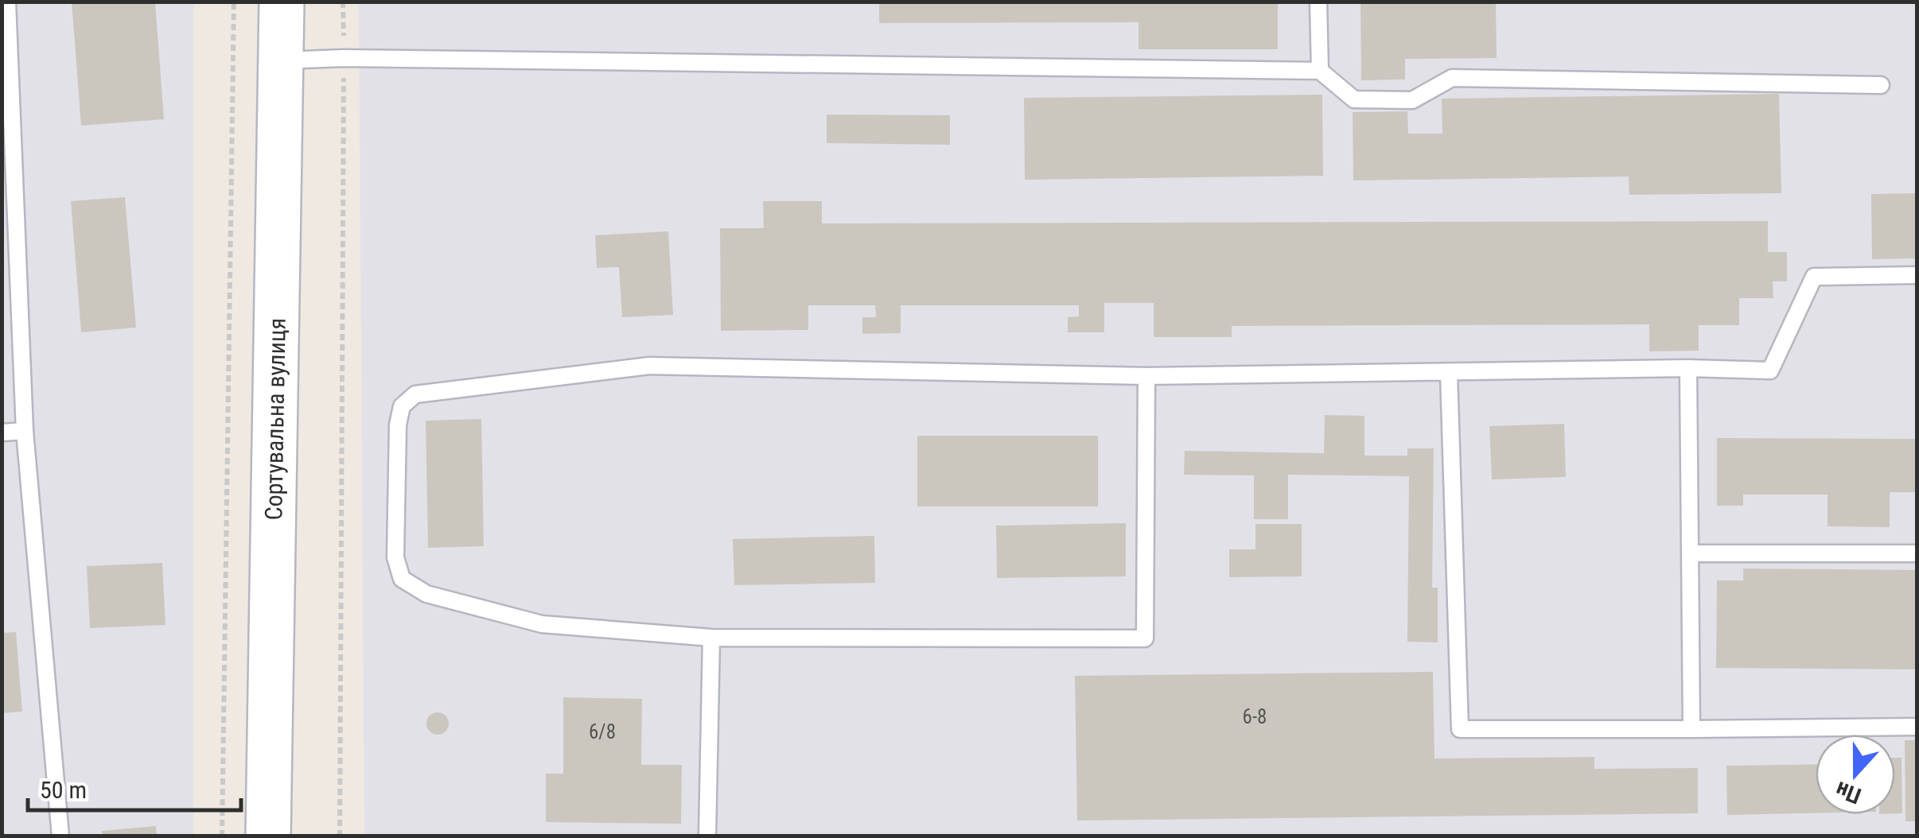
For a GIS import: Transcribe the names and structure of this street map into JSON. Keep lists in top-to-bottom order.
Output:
{
  "streets": {
    "street": ["Сортувальна вулиця"]
  },
  "house_numbers": ["6-8", "6/8"],
  "scale_bar": "50 m",
  "north": "bottom"
}
